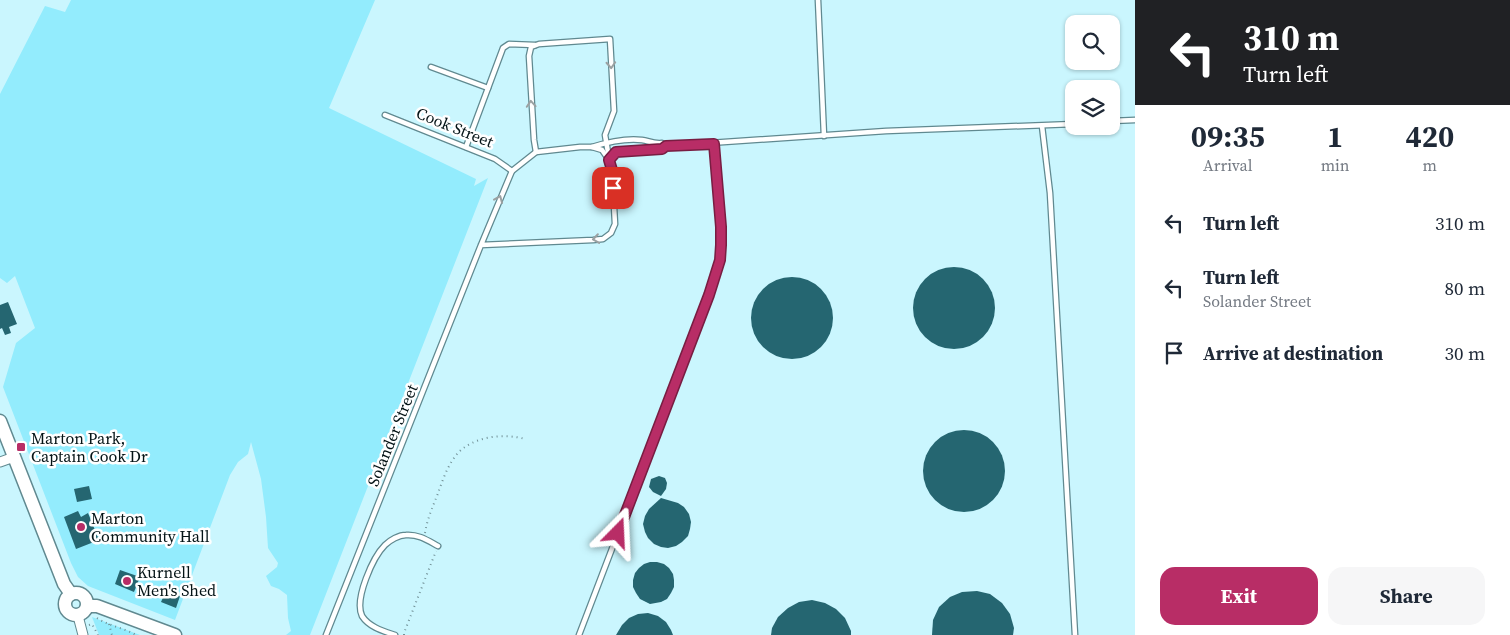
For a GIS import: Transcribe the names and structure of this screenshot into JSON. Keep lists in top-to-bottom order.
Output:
{
  "streets": {
    "lane": ["Cook Street", "Solander Street"]
  },
  "crossings": [
    ["Cook Street", "Solander Street"]
  ],
  "places": {
    "transit": ["Marton Park, Captain Cook Dr"],
    "other": ["Marton Community Hall", "Kurnell Men's Shed"]
  },
  "page": {
    "turn": ["310 m", "Turn left"],
    "eta": [
      "09:35",
      "Arrival",
      "1",
      "min",
      "420",
      "m"
    ],
    "list": [
      {
        "name": "Turn left",
        "value": "310 m"
      },
      {
        "name": "Turn left",
        "note": "Solander Street",
        "value": "80 m"
      },
      {
        "name": "Arrive at destination",
        "value": "30 m"
      }
    ],
    "buttons": ["Exit", "Share"]
  }
}
